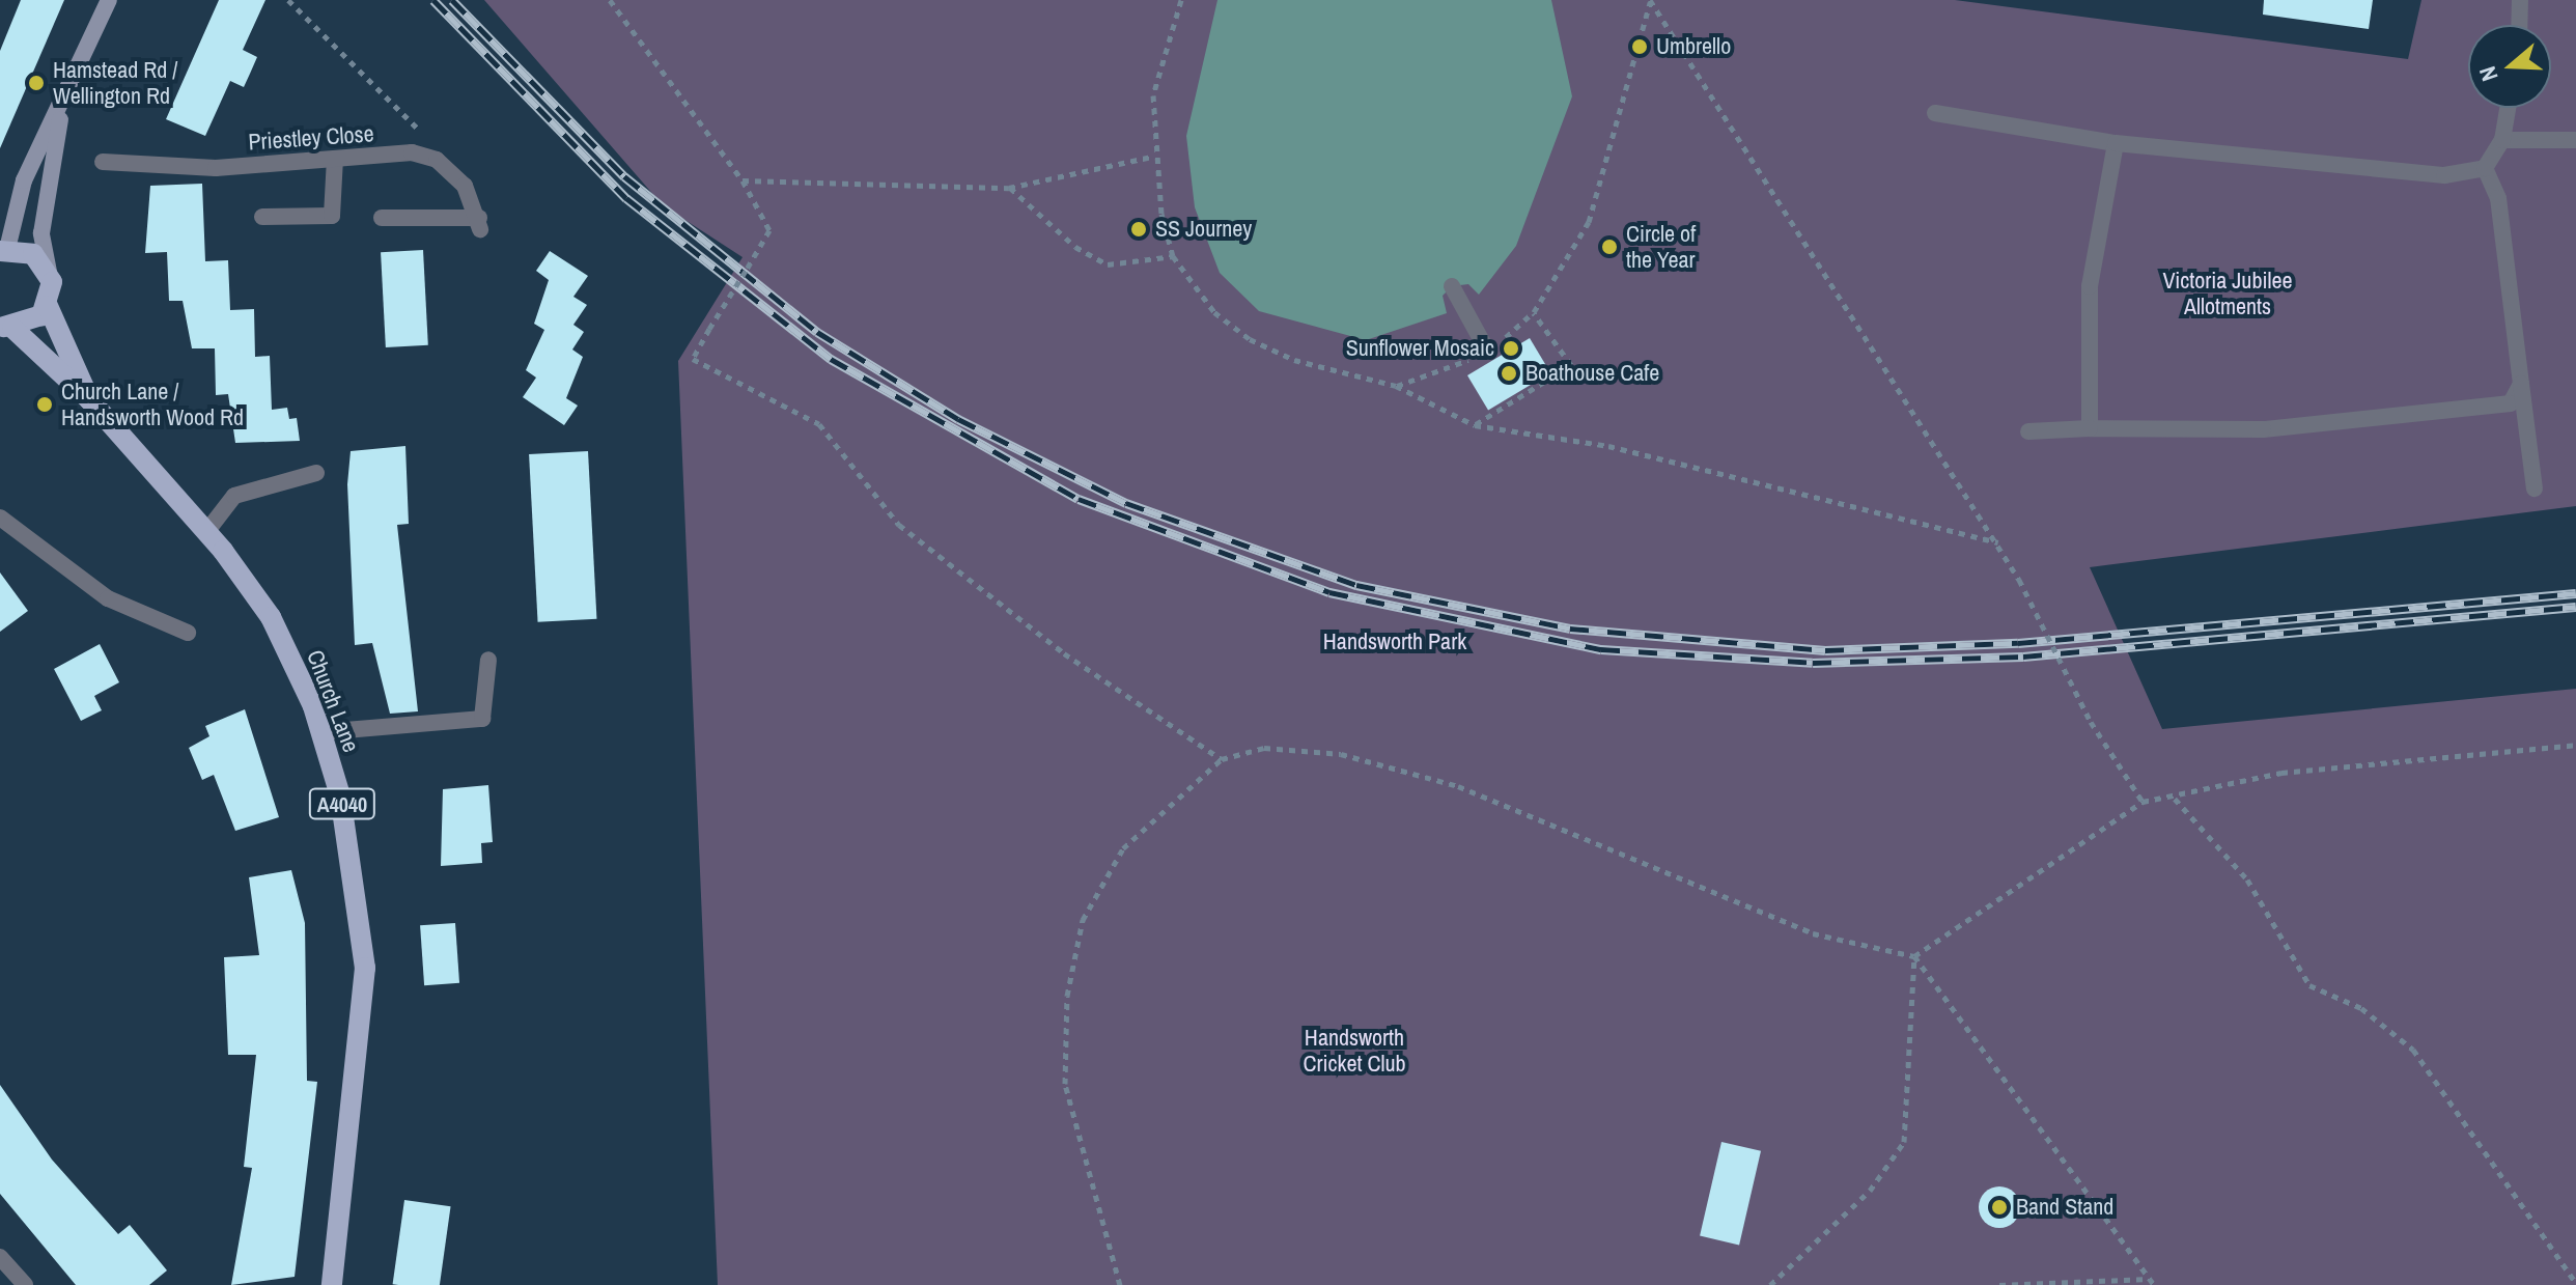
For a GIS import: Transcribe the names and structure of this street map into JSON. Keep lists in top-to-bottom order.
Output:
{
  "streets": {
    "main road": ["Church Lane", "A4040"],
    "street": ["Priestley Close"]
  },
  "parks": ["Victoria Jubilee Allotments", "Handsworth Park", "Handsworth Cricket Club"],
  "places": [
    "Umbrello",
    "Hamstead Rd / Wellington Rd",
    "SS Journey",
    "Circle of the Year",
    "Sunflower Mosaic",
    "Boathouse Cafe",
    "Church Lane / Handsworth Wood Rd",
    "Band Stand"
  ],
  "north": "left"
}
